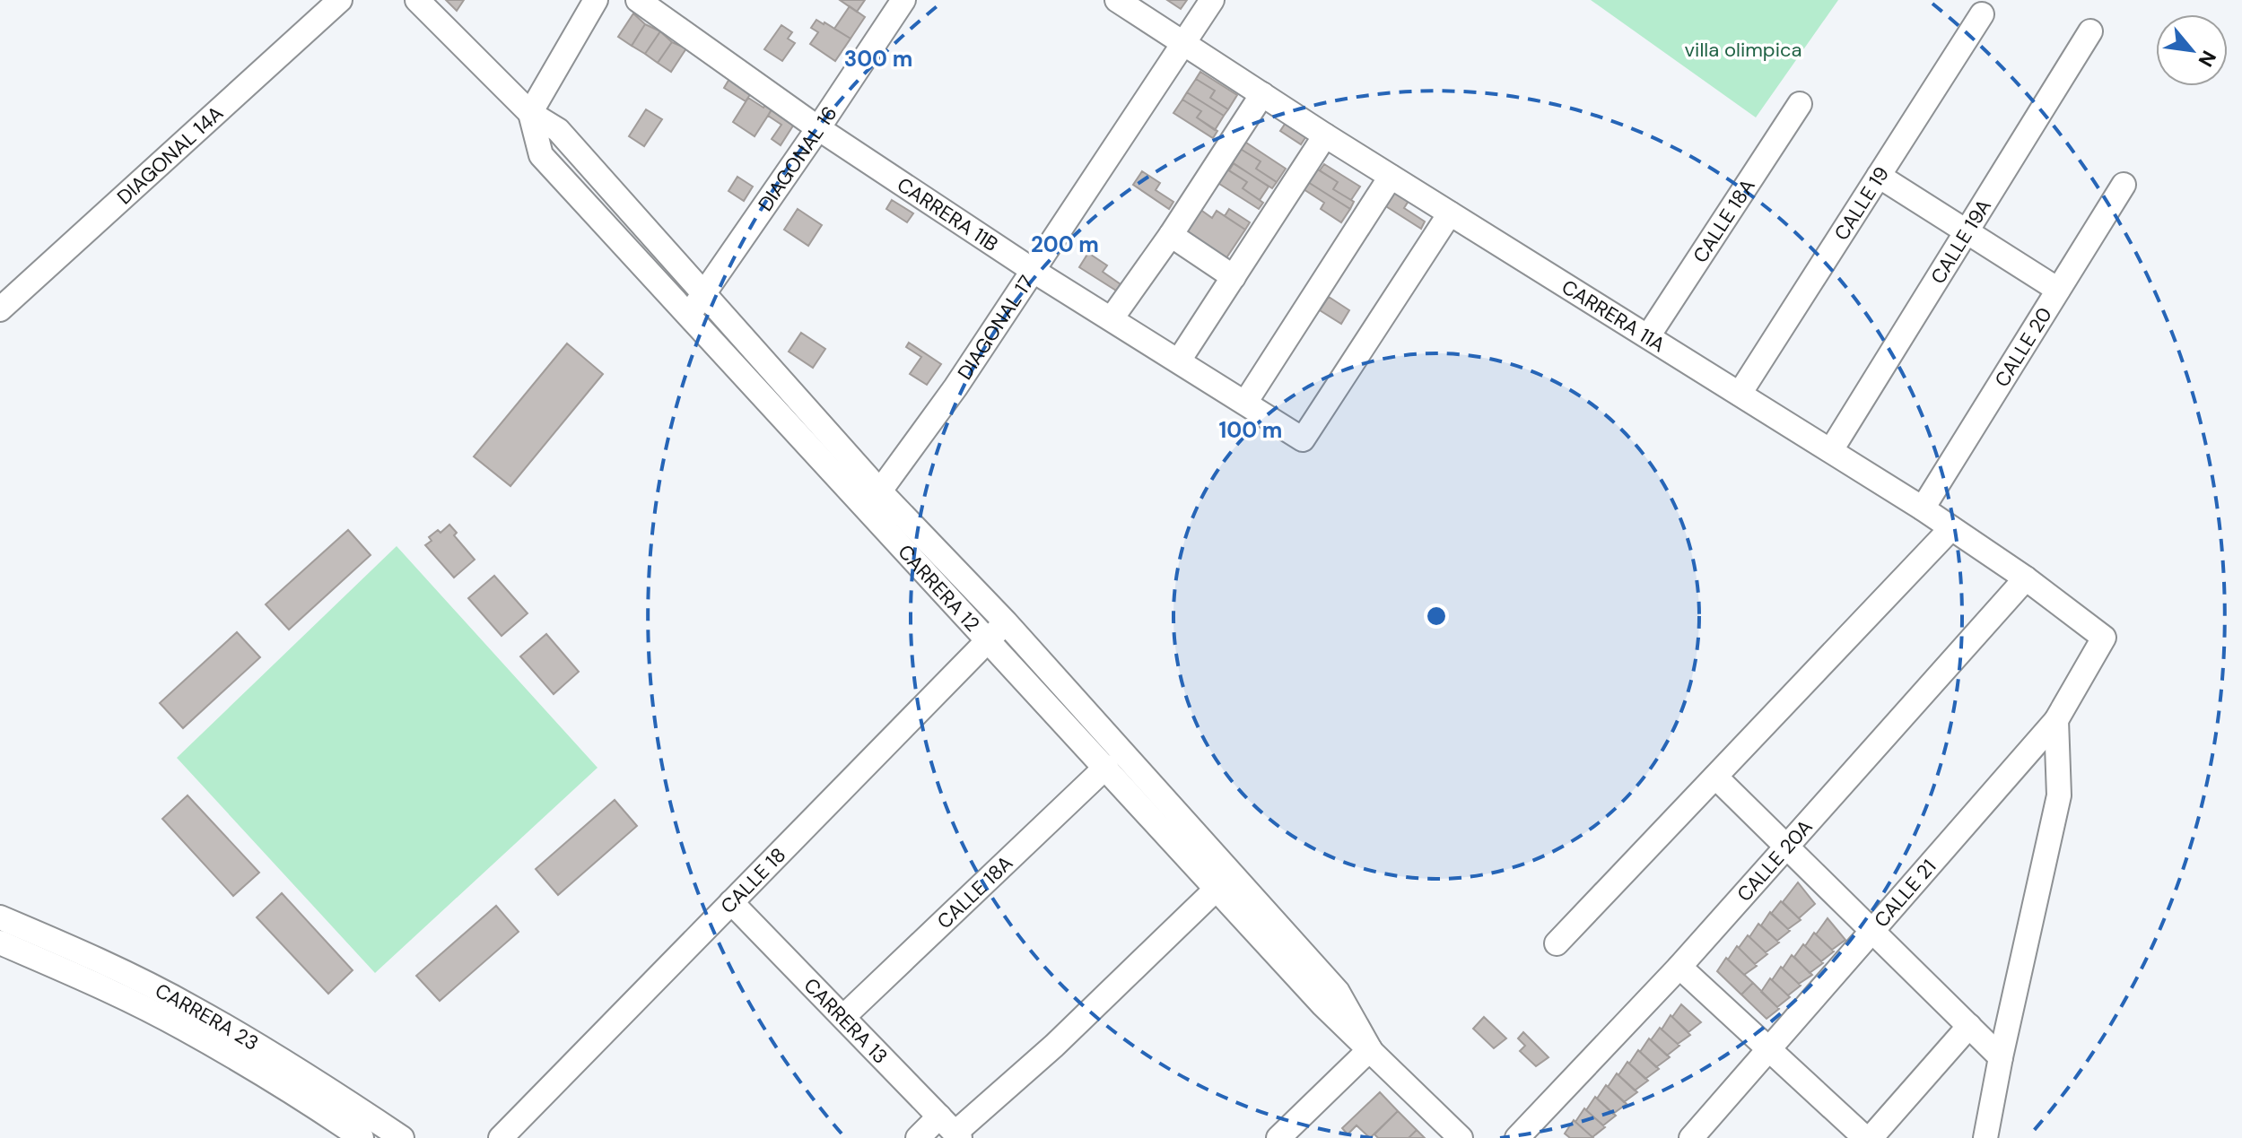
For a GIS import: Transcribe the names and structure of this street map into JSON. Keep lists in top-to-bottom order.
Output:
{
  "streets": {
    "street": [
      "DIAGONAL 14A",
      "DIAGONAL 16",
      "CALLE 19",
      "CARRERA 11B",
      "CALLE 18A",
      "CALLE 19A",
      "CARRERA 11A",
      "DIAGONAL 17",
      "CALLE 20",
      "CARRERA 12",
      "CALLE 20A",
      "CALLE 18",
      "CALLE 21",
      "CARRERA 23",
      "CARRERA 13"
    ]
  },
  "crossings": [
    ["DIAGONAL 16", "CARRERA 11B"],
    ["DIAGONAL 16", "CARRERA 12"],
    ["CALLE 19", "CARRERA 11A"],
    ["CARRERA 11B", "CARRERA 11A"],
    ["CARRERA 11B", "DIAGONAL 17"],
    ["CALLE 18A", "CARRERA 11A"],
    ["CALLE 18A", "CARRERA 12"],
    ["CALLE 18A", "CARRERA 13"],
    ["CALLE 19A", "CARRERA 11A"],
    ["CARRERA 11A", "DIAGONAL 17"],
    ["CARRERA 11A", "CALLE 20"],
    ["CARRERA 11A", "CALLE 20A"],
    ["CARRERA 11A", "CALLE 21"],
    ["DIAGONAL 17", "CARRERA 12"],
    ["CARRERA 12", "CALLE 18"],
    ["CALLE 18", "CARRERA 13"]
  ],
  "parks": ["villa olimpica"],
  "north": "bottom right",
  "rings": ["300 m", "200 m", "100 m"]
}
